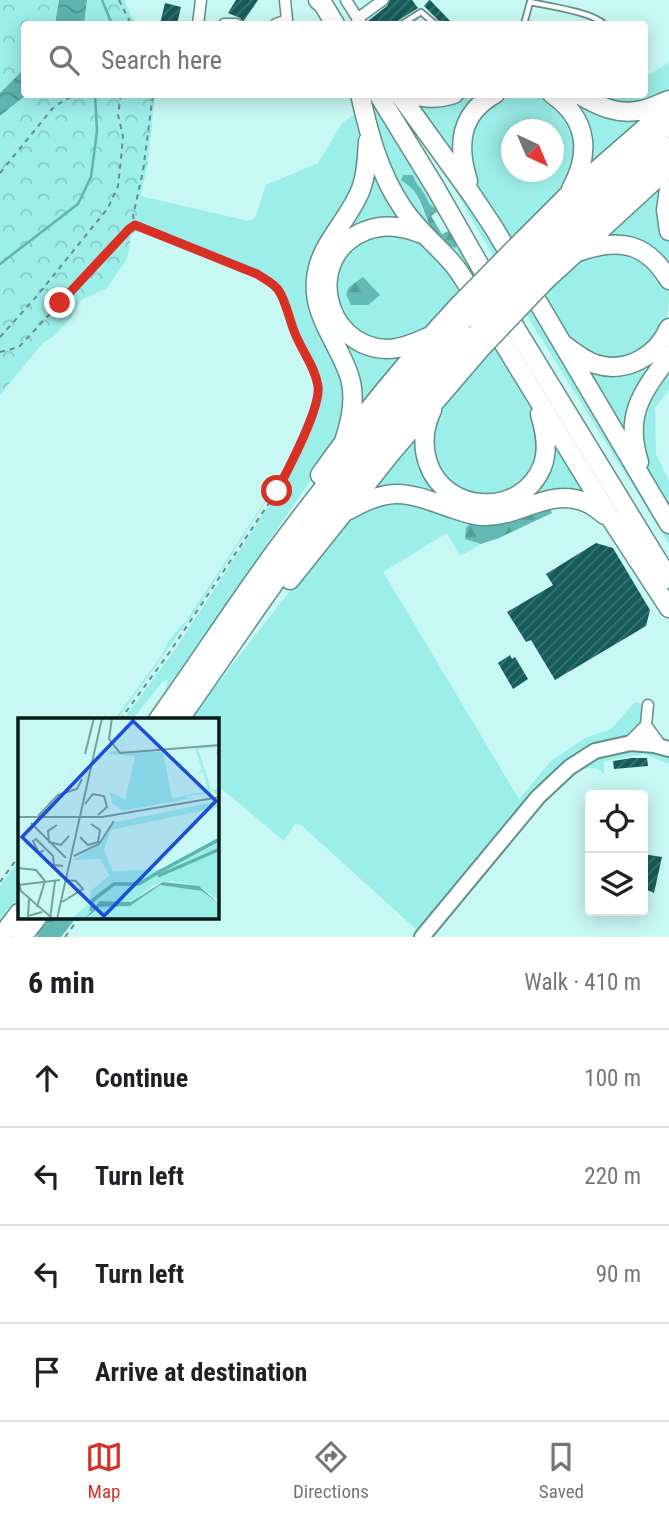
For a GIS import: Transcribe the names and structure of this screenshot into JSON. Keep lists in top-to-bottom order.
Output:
{
  "north": "bottom right",
  "page": {
    "search": "Search here",
    "heading": ["6 min", "Walk · 410 m"],
    "list": [
      ["Continue", "100 m"],
      ["Turn left", "220 m"],
      ["Turn left", "90 m"],
      "Arrive at destination"
    ],
    "nav": ["Map", "Directions", "Saved"]
  }
}
